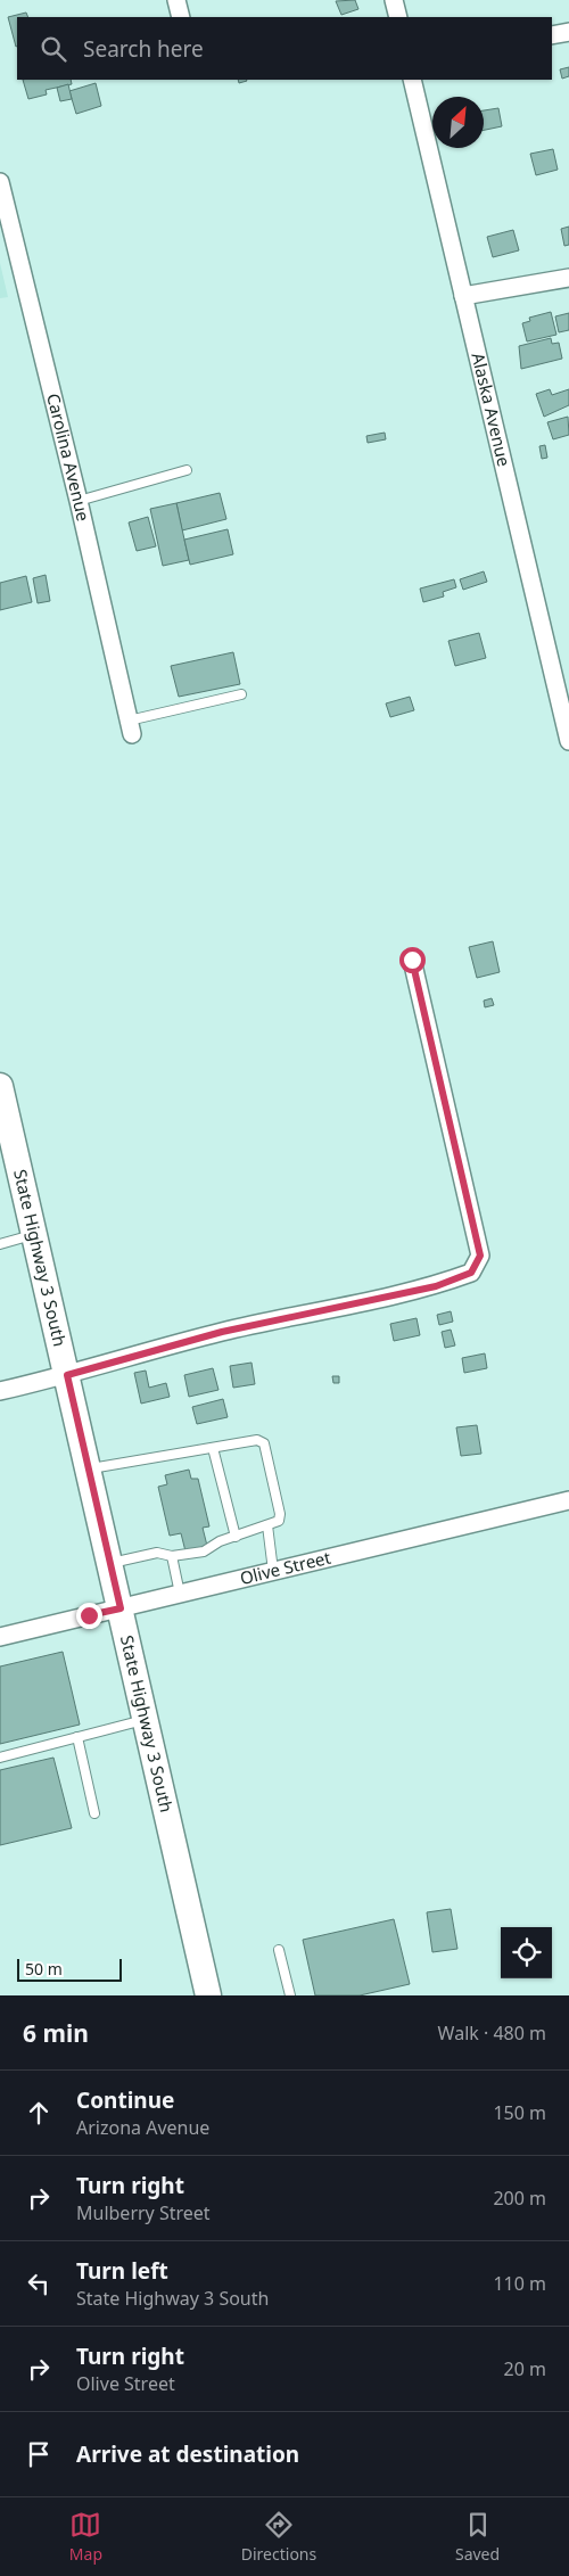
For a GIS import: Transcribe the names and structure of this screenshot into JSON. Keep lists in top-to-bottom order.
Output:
{
  "streets": {
    "main road": ["State Highway 3 South"],
    "street": ["Alaska Avenue", "Carolina Avenue", "Olive Street"]
  },
  "crossings": [
    ["State Highway 3 South", "Olive Street"]
  ],
  "scale_bar": "50 m",
  "north": "top right",
  "page": {
    "search": "Search here",
    "scale": "50 m",
    "heading": ["6 min", "Walk · 480 m"],
    "list": [
      ["Continue", "Arizona Avenue", "150 m"],
      ["Turn right", "Mulberry Street", "200 m"],
      ["Turn left", "State Highway 3 South", "110 m"],
      ["Turn right", "Olive Street", "20 m"],
      "Arrive at destination"
    ],
    "nav": ["Map", "Directions", "Saved"]
  }
}
